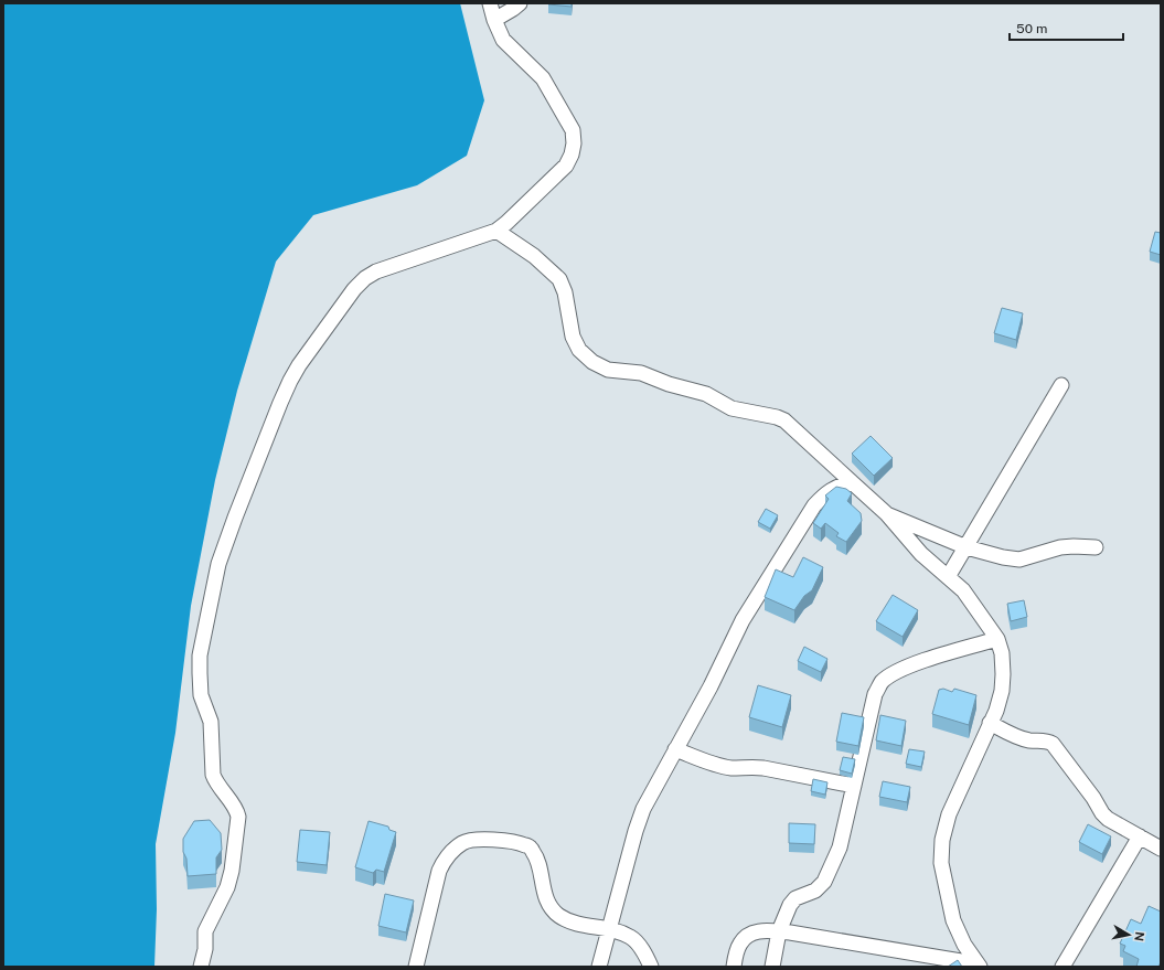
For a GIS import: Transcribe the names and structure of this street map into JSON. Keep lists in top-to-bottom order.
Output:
{
  "scale_bar": "50 m",
  "north": "right"
}
